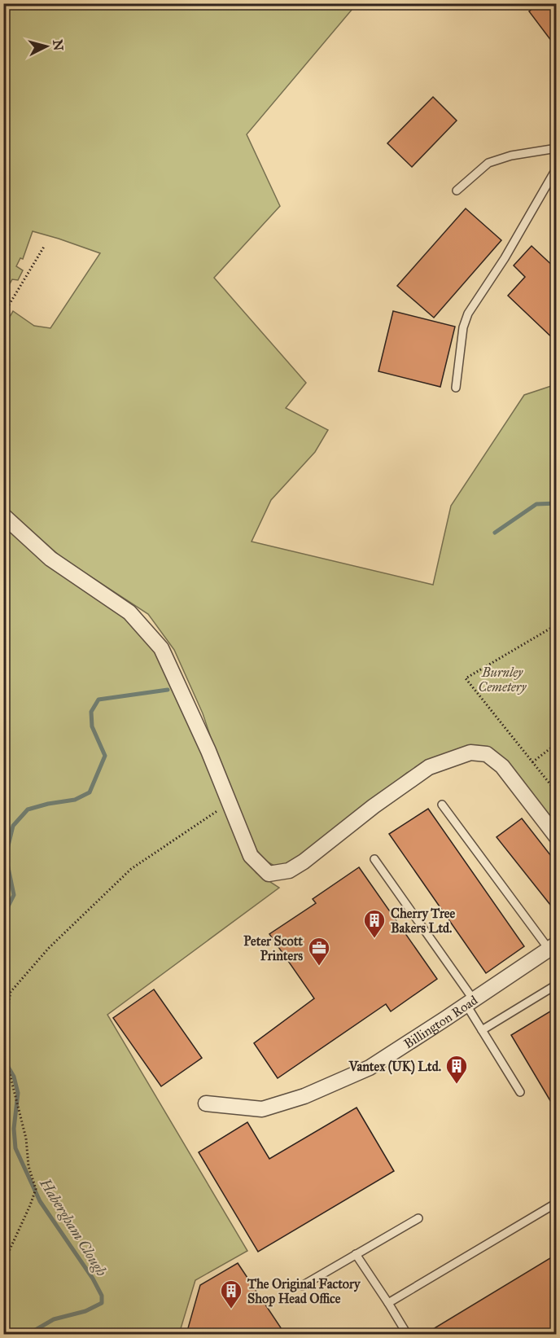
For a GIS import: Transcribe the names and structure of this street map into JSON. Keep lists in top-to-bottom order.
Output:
{
  "streets": {
    "street": ["Billington Road"]
  },
  "water": ["Habergham Clough"],
  "parks": ["Burnley Cemetery"],
  "places": {
    "building": ["Cherry Tree Bakers Ltd.", "Vantex (UK) Ltd.", "The Original Factory Shop Head Office"],
    "office": ["Peter Scott Printers"]
  },
  "north": "right"
}
